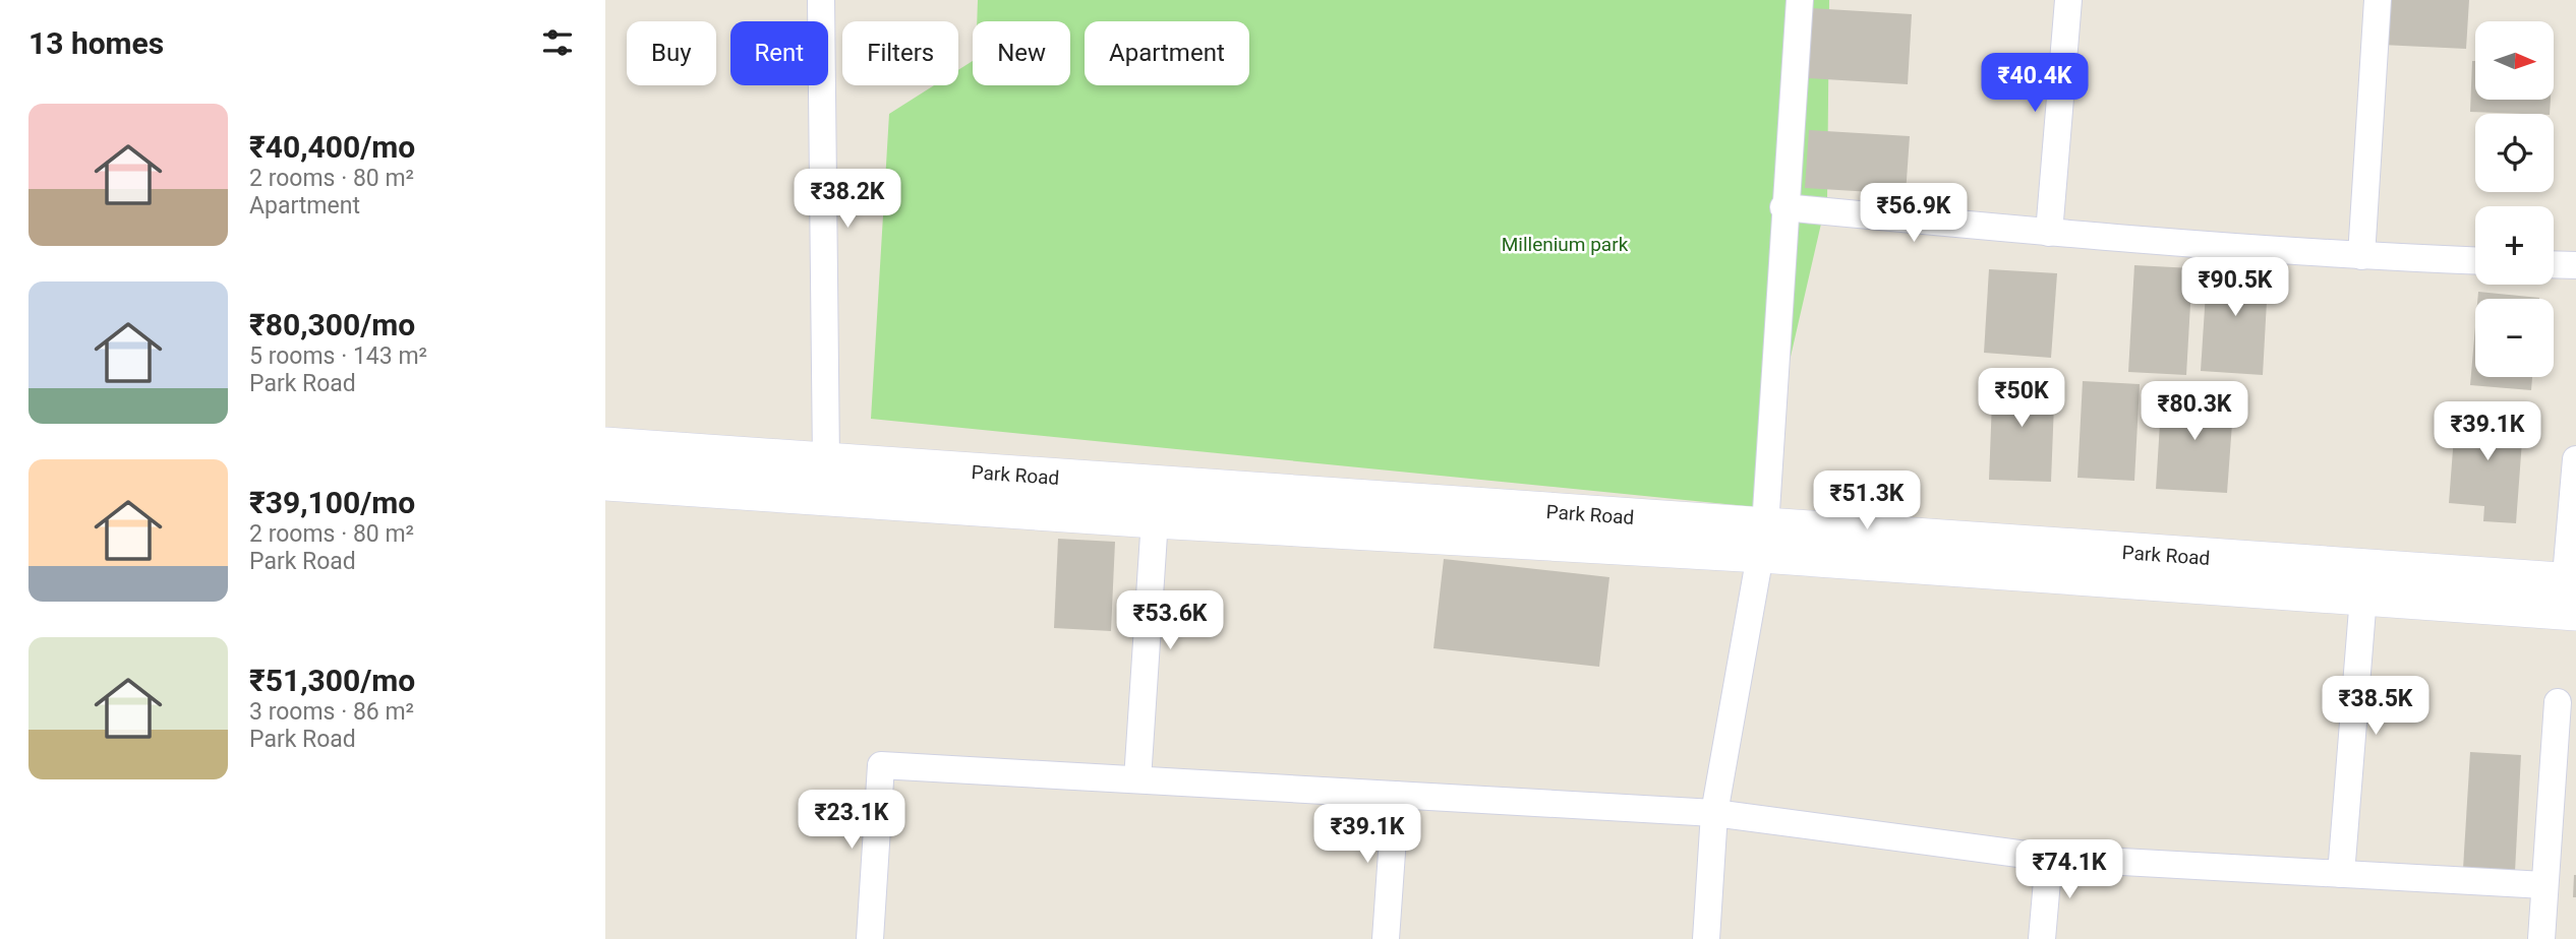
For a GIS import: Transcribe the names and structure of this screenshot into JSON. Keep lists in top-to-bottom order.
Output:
{
  "streets": {
    "street": ["Park Road"]
  },
  "parks": ["Millenium park"],
  "north": "right",
  "page": {
    "heading": "13 homes",
    "map_buttons": ["+", "−"],
    "chip": [
      "Buy",
      "Rent",
      "Filters",
      "New",
      "Apartment"
    ],
    "price": [
      "₹40.4K",
      "₹38.2K",
      "₹56.9K",
      "₹90.5K",
      "₹50K",
      "₹80.3K",
      "₹39.1K",
      "₹51.3K",
      "₹53.6K",
      "₹38.5K",
      "₹23.1K",
      "₹39.1K",
      "₹74.1K"
    ],
    "list": [
      {
        "name": "₹40,400/mo",
        "note": "2 rooms · 80 m² · Apartment"
      },
      {
        "name": "₹80,300/mo",
        "note": "5 rooms · 143 m² · Park Road"
      },
      {
        "name": "₹39,100/mo",
        "note": "2 rooms · 80 m² · Park Road"
      },
      {
        "name": "₹51,300/mo",
        "note": "3 rooms · 86 m² · Park Road"
      }
    ]
  }
}
